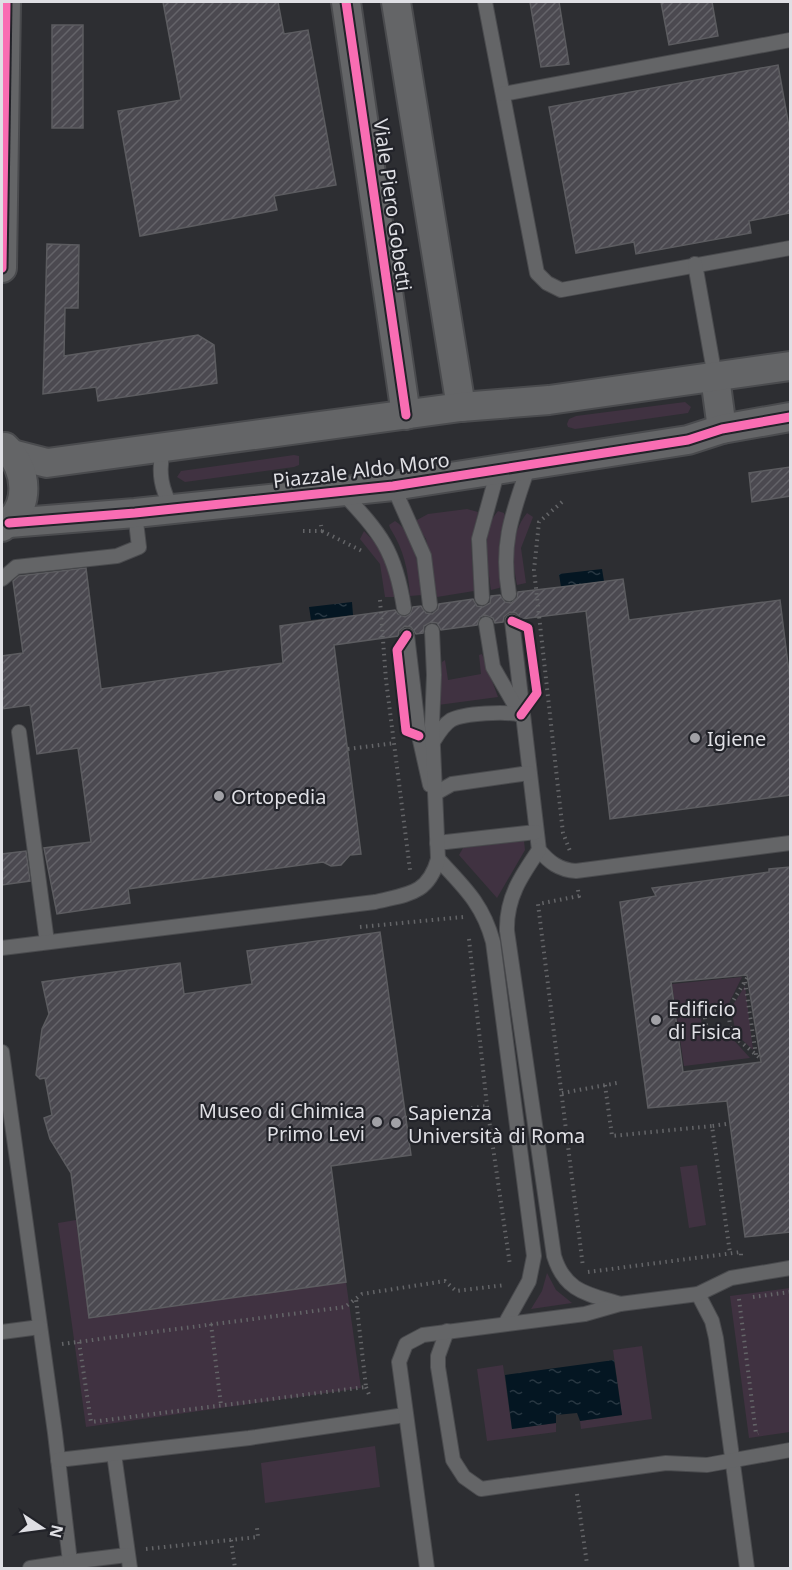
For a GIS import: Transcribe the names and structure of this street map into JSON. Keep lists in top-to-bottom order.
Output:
{
  "streets": {
    "street": ["Viale Piero Gobetti", "Piazzale Aldo Moro"]
  },
  "crossings": [
    ["Viale Piero Gobetti", "Piazzale Aldo Moro"]
  ],
  "places": [
    "Igiene",
    "Ortopedia",
    "Edificio di Fisica",
    "Museo di Chimica Primo Levi",
    "Sapienza Università di Roma"
  ],
  "north": "right"
}
